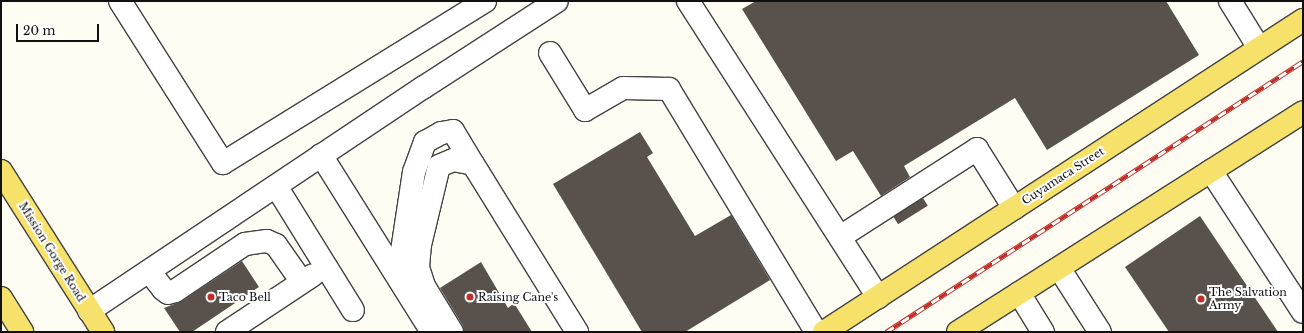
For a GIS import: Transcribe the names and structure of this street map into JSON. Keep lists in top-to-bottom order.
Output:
{
  "streets": {
    "main road": ["Cuyamaca Street", "Mission Gorge Road"]
  },
  "places": ["Taco Bell", "Raising Cane's", "The Salvation Army"],
  "scale_bar": "20 m"
}
